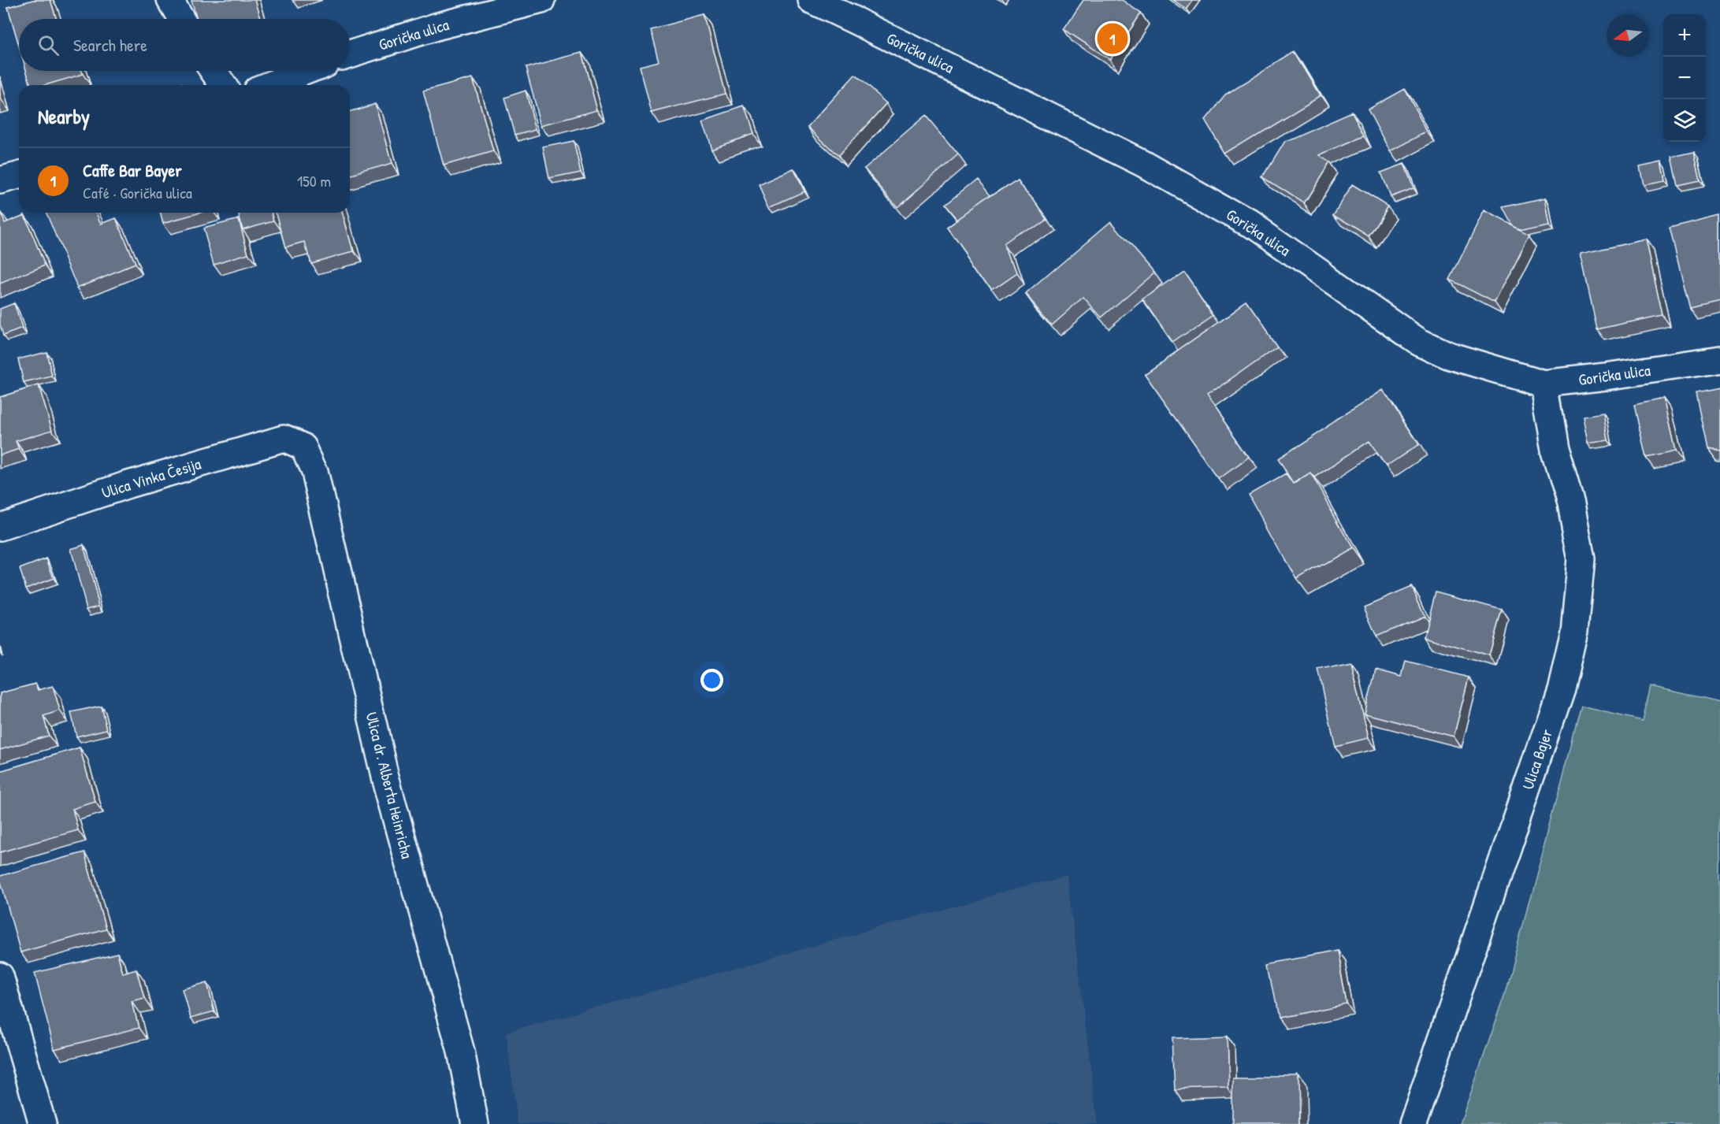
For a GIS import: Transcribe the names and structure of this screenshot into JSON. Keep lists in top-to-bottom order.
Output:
{
  "streets": {
    "street": [
      "Gorička ulica",
      "Ulica Vinka Česija",
      "Ulica Bajer",
      "Ulica dr. Alberta Heinricha"
    ]
  },
  "crossings": [
    ["Gorička ulica", "Ulica Bajer"],
    ["Ulica Vinka Česija", "Ulica dr. Alberta Heinricha"]
  ],
  "north": "left",
  "page": {
    "map_buttons": ["+", "−"],
    "search": "Search here",
    "pins": "1",
    "heading": "Nearby",
    "list": [
      {
        "mark": "1",
        "name": "Caffe Bar Bayer",
        "note": "Café · Gorička ulica",
        "value": "150 m"
      }
    ]
  }
}
